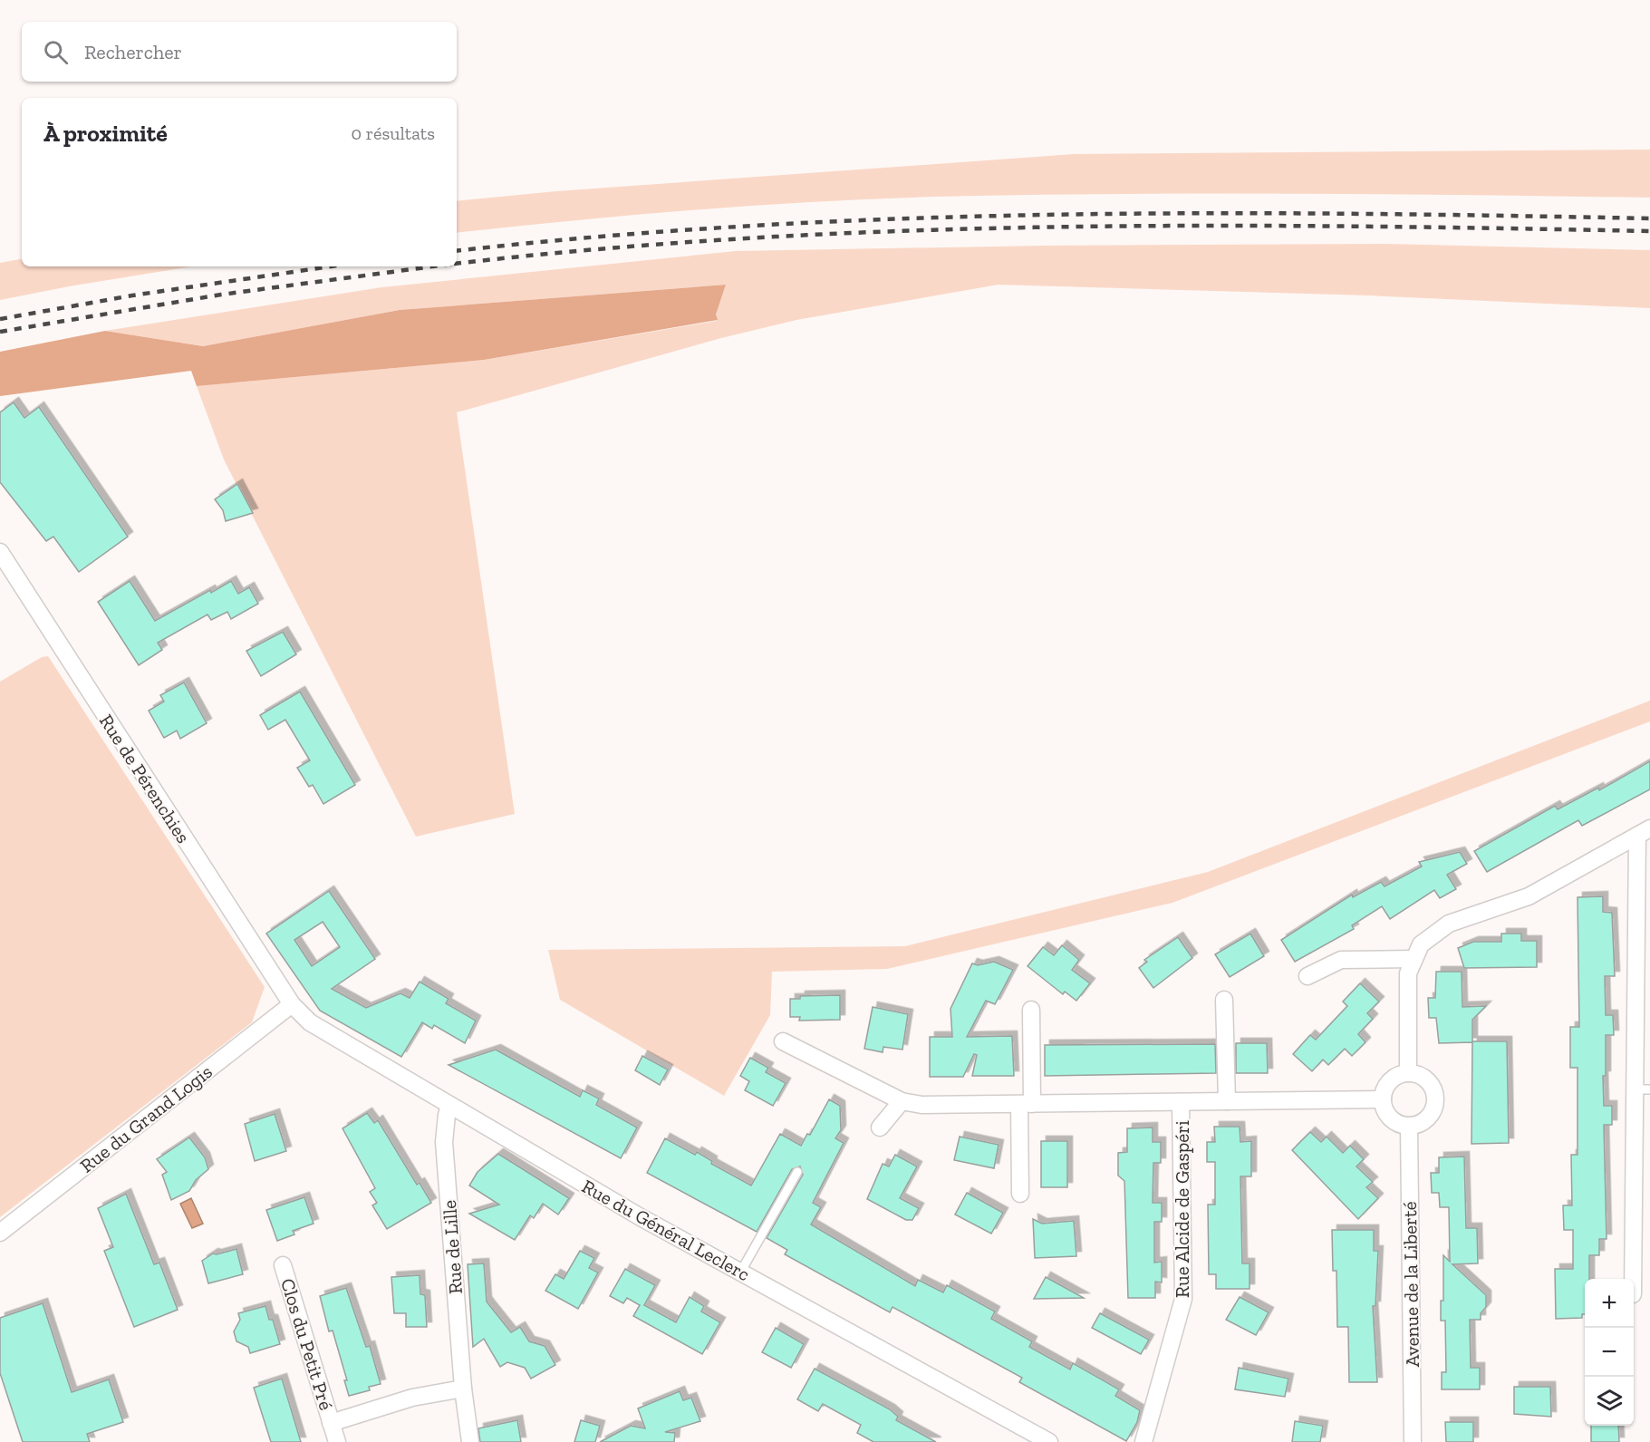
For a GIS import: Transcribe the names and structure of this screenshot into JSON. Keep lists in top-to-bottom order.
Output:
{
  "streets": {
    "street": [
      "Rue de Pérenchies",
      "Rue du Grand Logis",
      "Rue Alcide de Gaspéri",
      "Rue du Général Leclerc",
      "Rue de Lille",
      "Avenue de la Liberté",
      "Clos du Petit Pré"
    ]
  },
  "crossings": [
    ["Rue de Pérenchies", "Rue du Grand Logis"],
    ["Rue de Pérenchies", "Rue du Général Leclerc"],
    ["Rue du Grand Logis", "Rue du Général Leclerc"],
    ["Rue du Général Leclerc", "Rue de Lille"],
    ["Rue de Lille", "Clos du Petit Pré"]
  ],
  "page": {
    "search": "Rechercher",
    "heading": ["À proximité", "0 résultats"],
    "map_buttons": ["+", "−"]
  }
}
